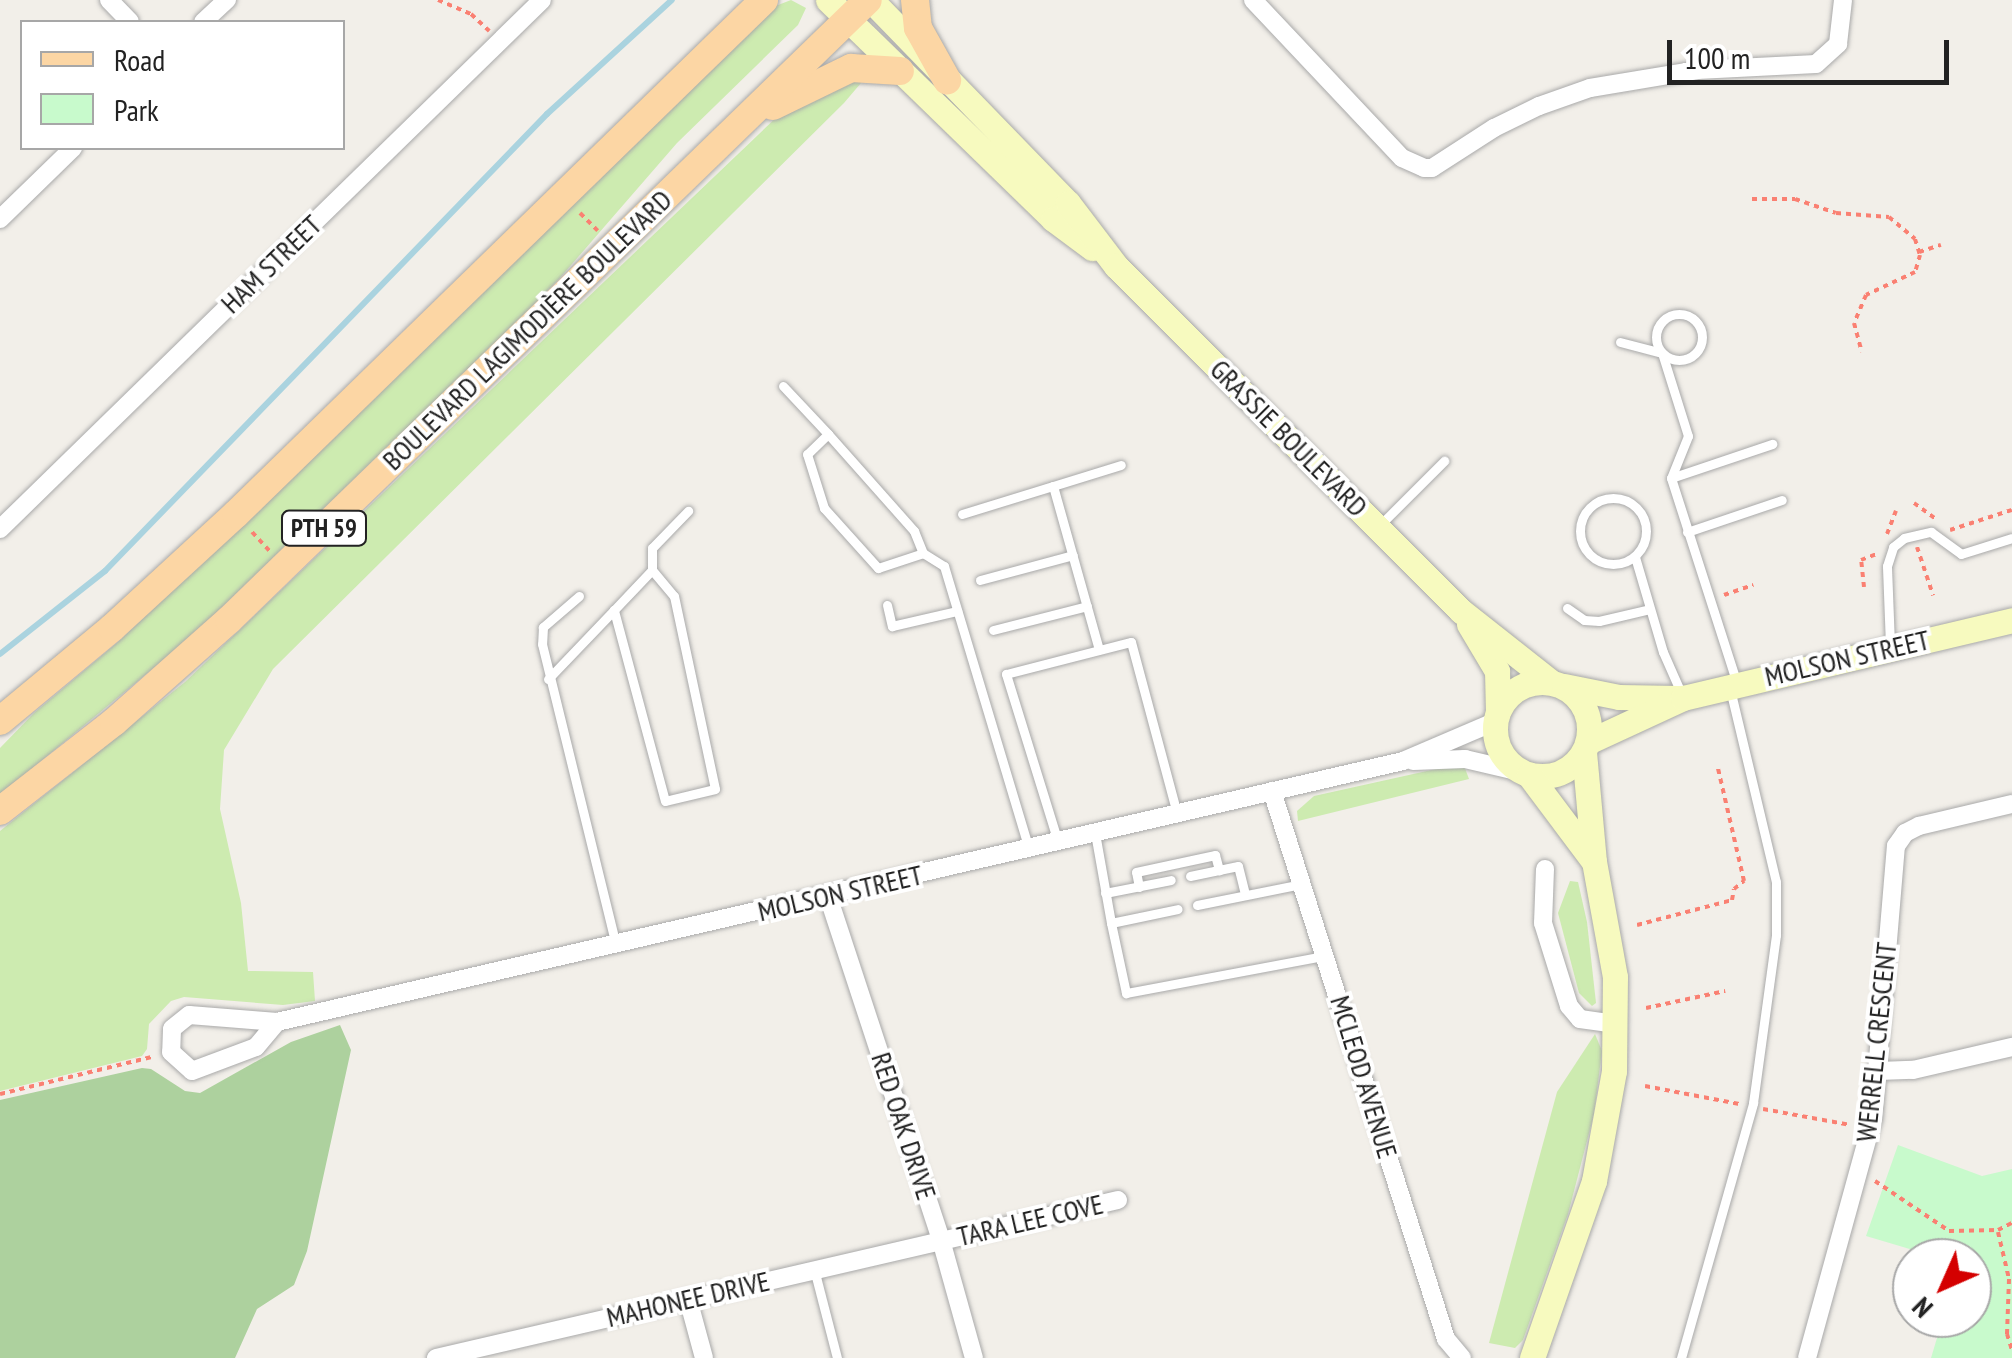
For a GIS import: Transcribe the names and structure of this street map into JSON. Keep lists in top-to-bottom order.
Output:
{
  "streets": {
    "main road": ["BOULEVARD LAGIMODIÈRE BOULEVARD", "PTH 59"],
    "street": [
      "HAM STREET",
      "GRASSIE BOULEVARD",
      "MOLSON STREET",
      "WERRELL CRESCENT",
      "MCLEOD AVENUE",
      "RED OAK DRIVE",
      "TARA LEE COVE",
      "MAHONEE DRIVE"
    ]
  },
  "crossings": [
    ["BOULEVARD LAGIMODIÈRE BOULEVARD", "GRASSIE BOULEVARD"],
    ["GRASSIE BOULEVARD", "MOLSON STREET"],
    ["MOLSON STREET", "MCLEOD AVENUE"],
    ["MOLSON STREET", "RED OAK DRIVE"],
    ["RED OAK DRIVE", "TARA LEE COVE"],
    ["RED OAK DRIVE", "MAHONEE DRIVE"],
    ["TARA LEE COVE", "MAHONEE DRIVE"]
  ],
  "legend": ["Road", "Park"],
  "scale_bar": "100 m",
  "north": "bottom left"
}
